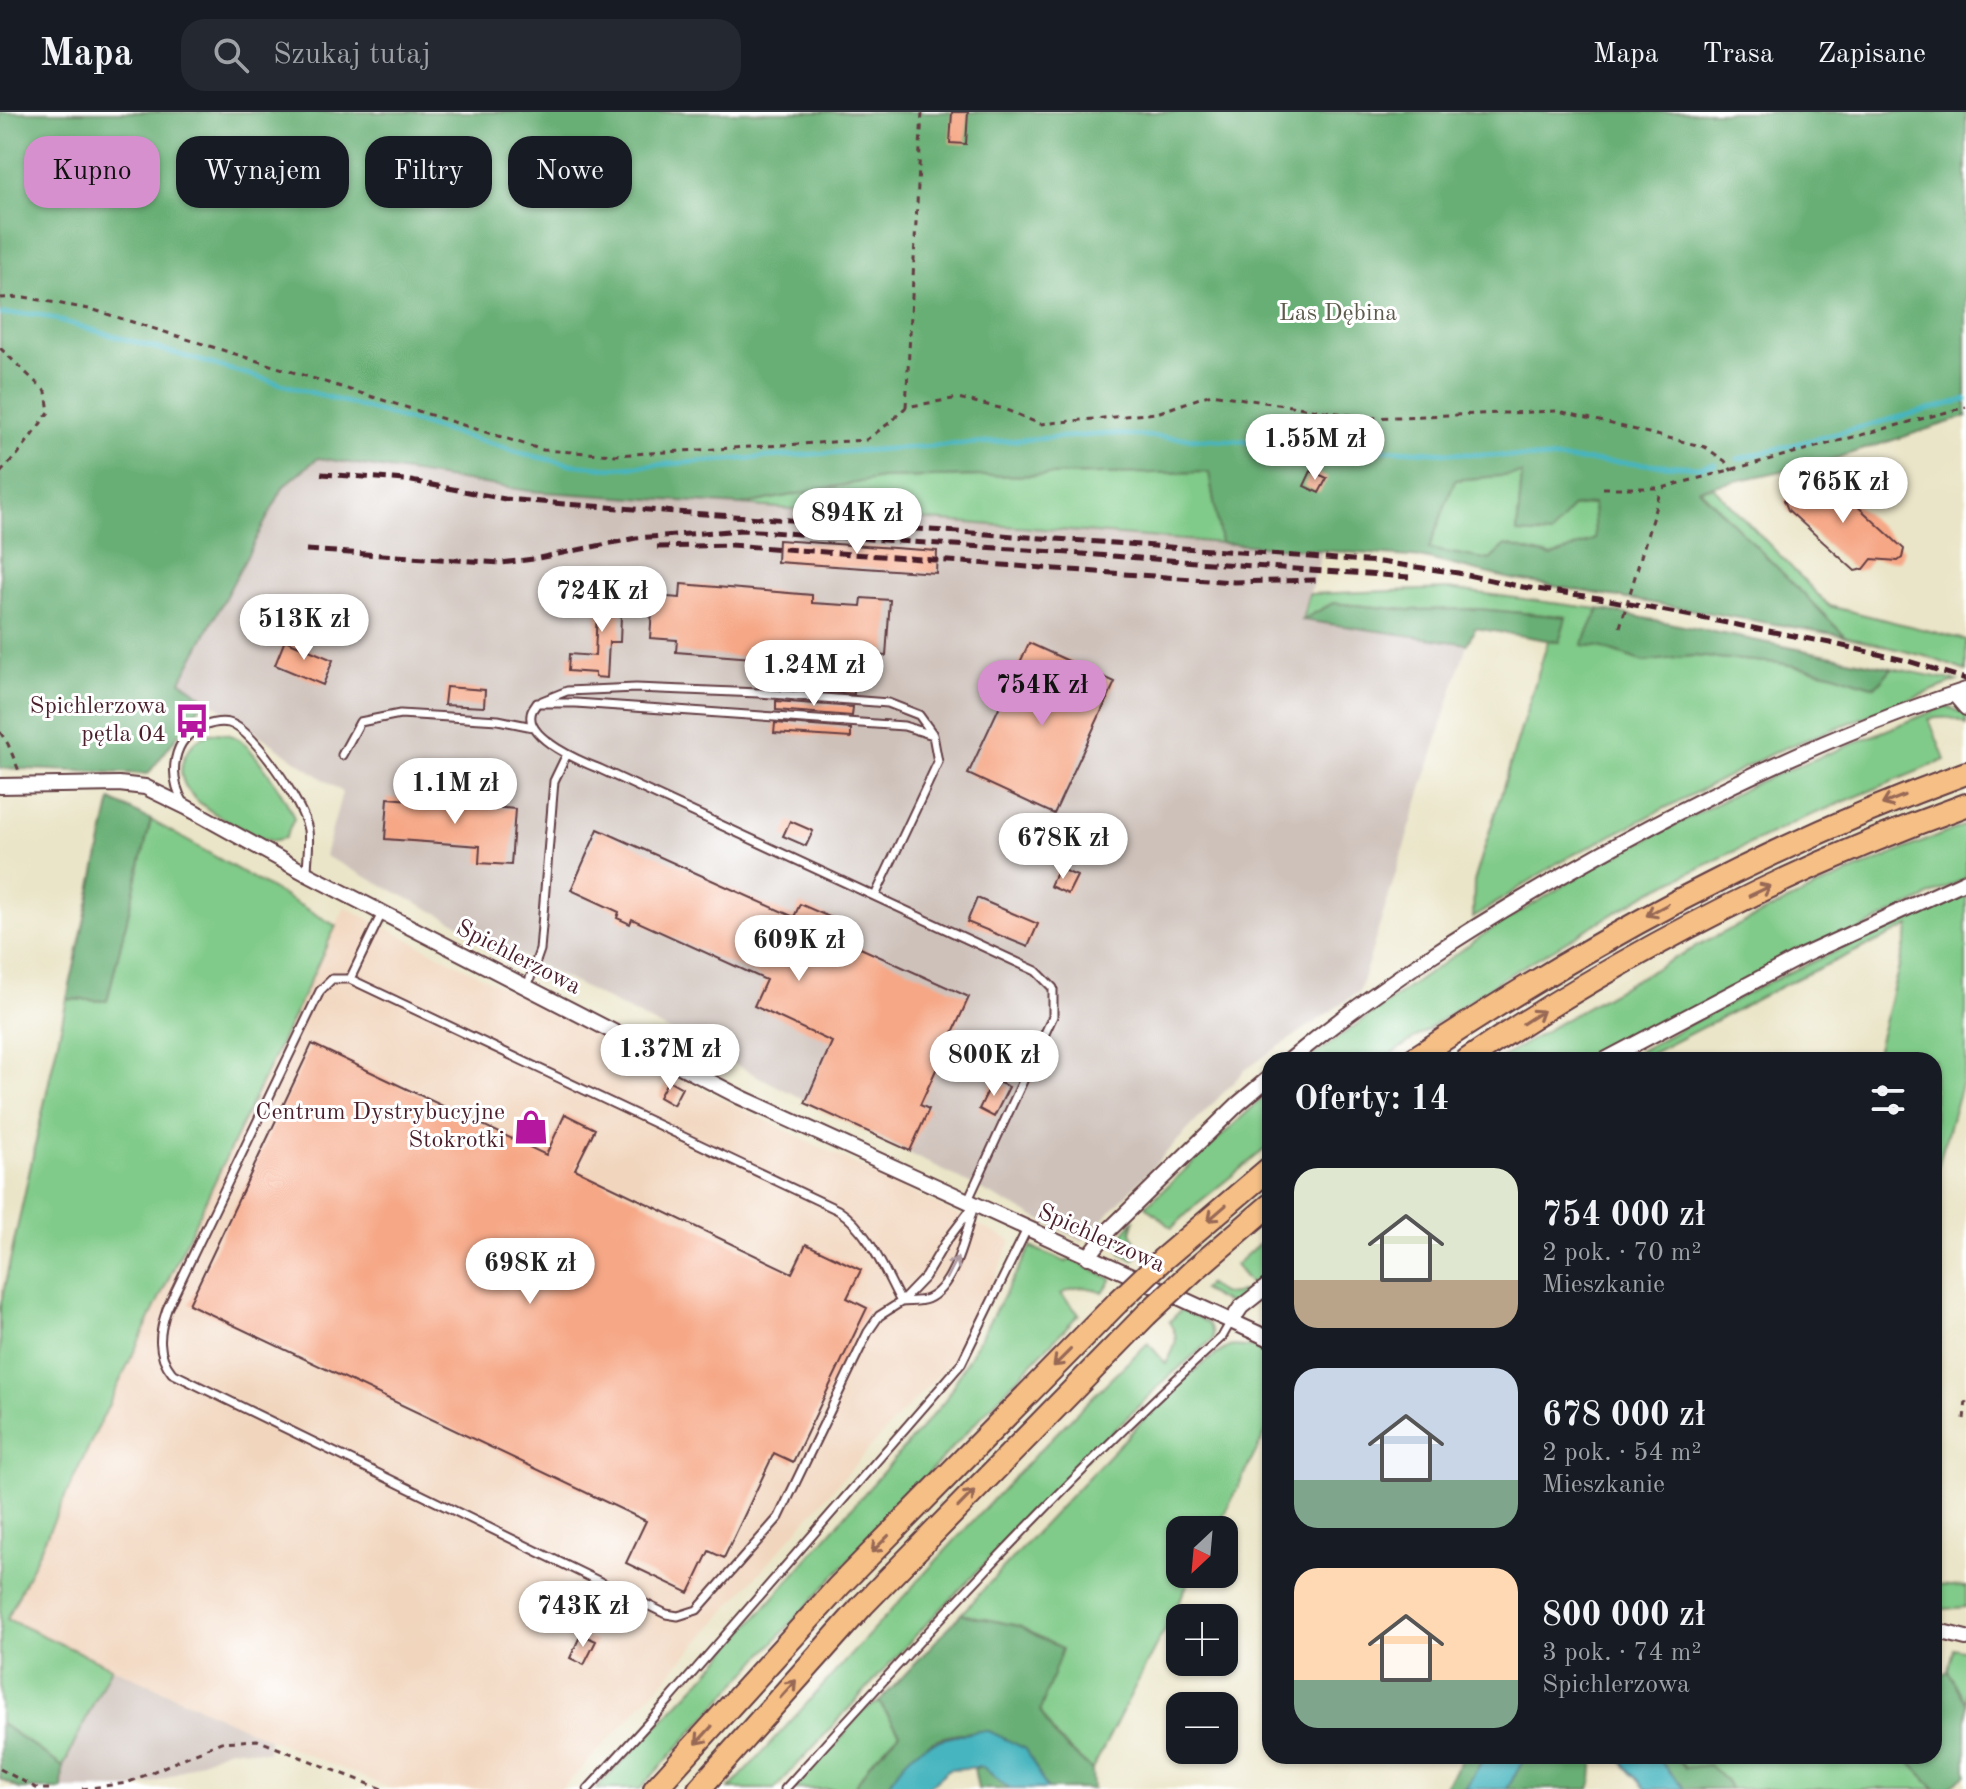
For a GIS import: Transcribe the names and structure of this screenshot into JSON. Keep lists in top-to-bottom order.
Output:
{
  "streets": {
    "street": ["Spichlerzowa"]
  },
  "parks": ["Las Dębina"],
  "places": {
    "bus stop": ["Spichlerzowa pętla 04"],
    "shop": ["Centrum Dystrybucyjne Stokrotki"]
  },
  "north": "bottom left",
  "page": {
    "header": "Mapa",
    "search": "Szukaj tutaj",
    "nav": ["Mapa", "Trasa", "Zapisane"],
    "chip": [
      "Kupno",
      "Wynajem",
      "Filtry",
      "Nowe"
    ],
    "price": [
      "1.55M zł",
      "765K zł",
      "894K zł",
      "724K zł",
      "513K zł",
      "1.24M zł",
      "754K zł",
      "1.1M zł",
      "678K zł",
      "609K zł",
      "1.37M zł",
      "800K zł",
      "698K zł",
      "743K zł"
    ],
    "heading": "Oferty: 14",
    "list": [
      {
        "name": "754 000 zł",
        "note": "2 pok. · 70 m² · Mieszkanie"
      },
      {
        "name": "678 000 zł",
        "note": "2 pok. · 54 m² · Mieszkanie"
      },
      {
        "name": "800 000 zł",
        "note": "3 pok. · 74 m² · Spichlerzowa"
      }
    ],
    "map_buttons": ["+", "−"]
  }
}
